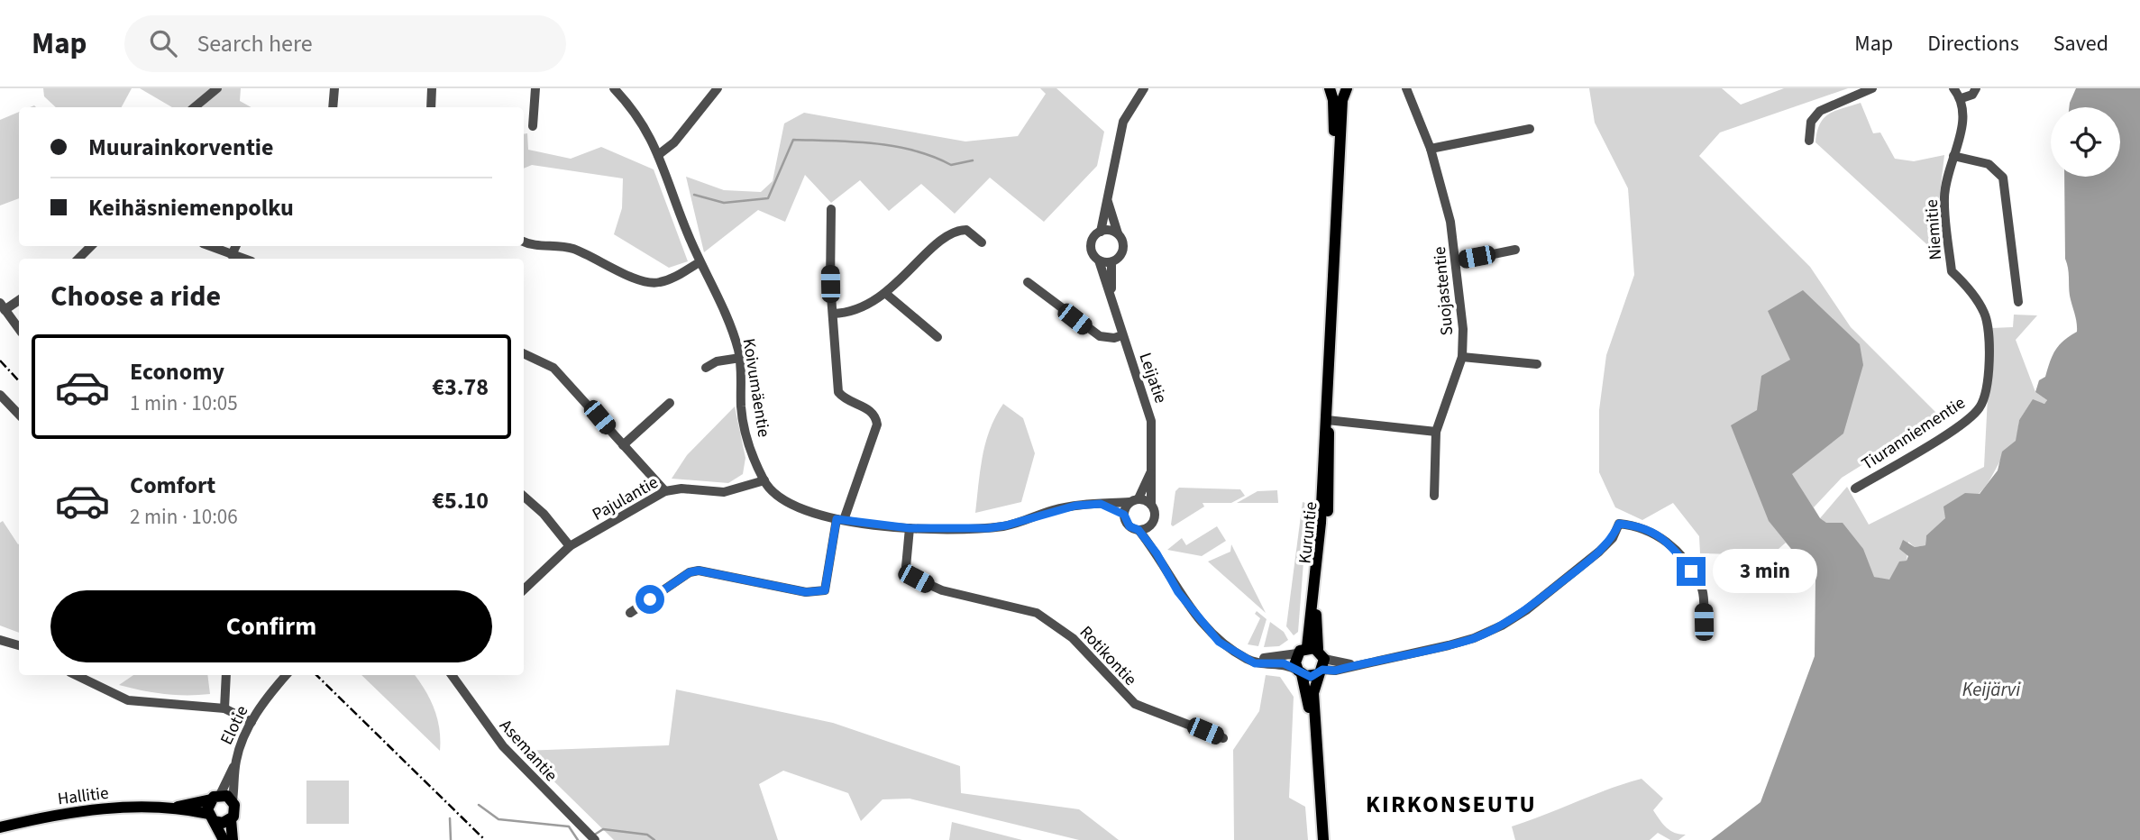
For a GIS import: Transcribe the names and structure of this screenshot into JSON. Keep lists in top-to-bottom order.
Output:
{
  "streets": {
    "main road": ["Kuruntie", "Hallitie"],
    "street": [
      "Niemitie",
      "Suojastentie",
      "Leijatie",
      "Koivumäentie",
      "Tiuranniementie",
      "Pajulantie",
      "Rotikontie",
      "Elotie",
      "Asemantie"
    ]
  },
  "crossings": [
    ["Niemitie", "Tiuranniementie"],
    ["Leijatie", "Koivumäentie"],
    ["Koivumäentie", "Pajulantie"],
    ["Koivumäentie", "Rotikontie"],
    ["Elotie", "Hallitie"]
  ],
  "districts": ["KIRKONSEUTU"],
  "water": ["Keijärvi"],
  "page": {
    "header": "Map",
    "search": "Search here",
    "nav": ["Map", "Directions", "Saved"],
    "banner": ["Muurainkorventie", "Keihäsniemenpolku"],
    "heading": "Choose a ride",
    "list": [
      {
        "name": "Economy",
        "note": "1 min · 10:05",
        "value": "€3.78"
      },
      {
        "name": "Comfort",
        "note": "2 min · 10:06",
        "value": "€5.10"
      }
    ],
    "bubble": "3 min",
    "buttons": "Confirm"
  }
}
